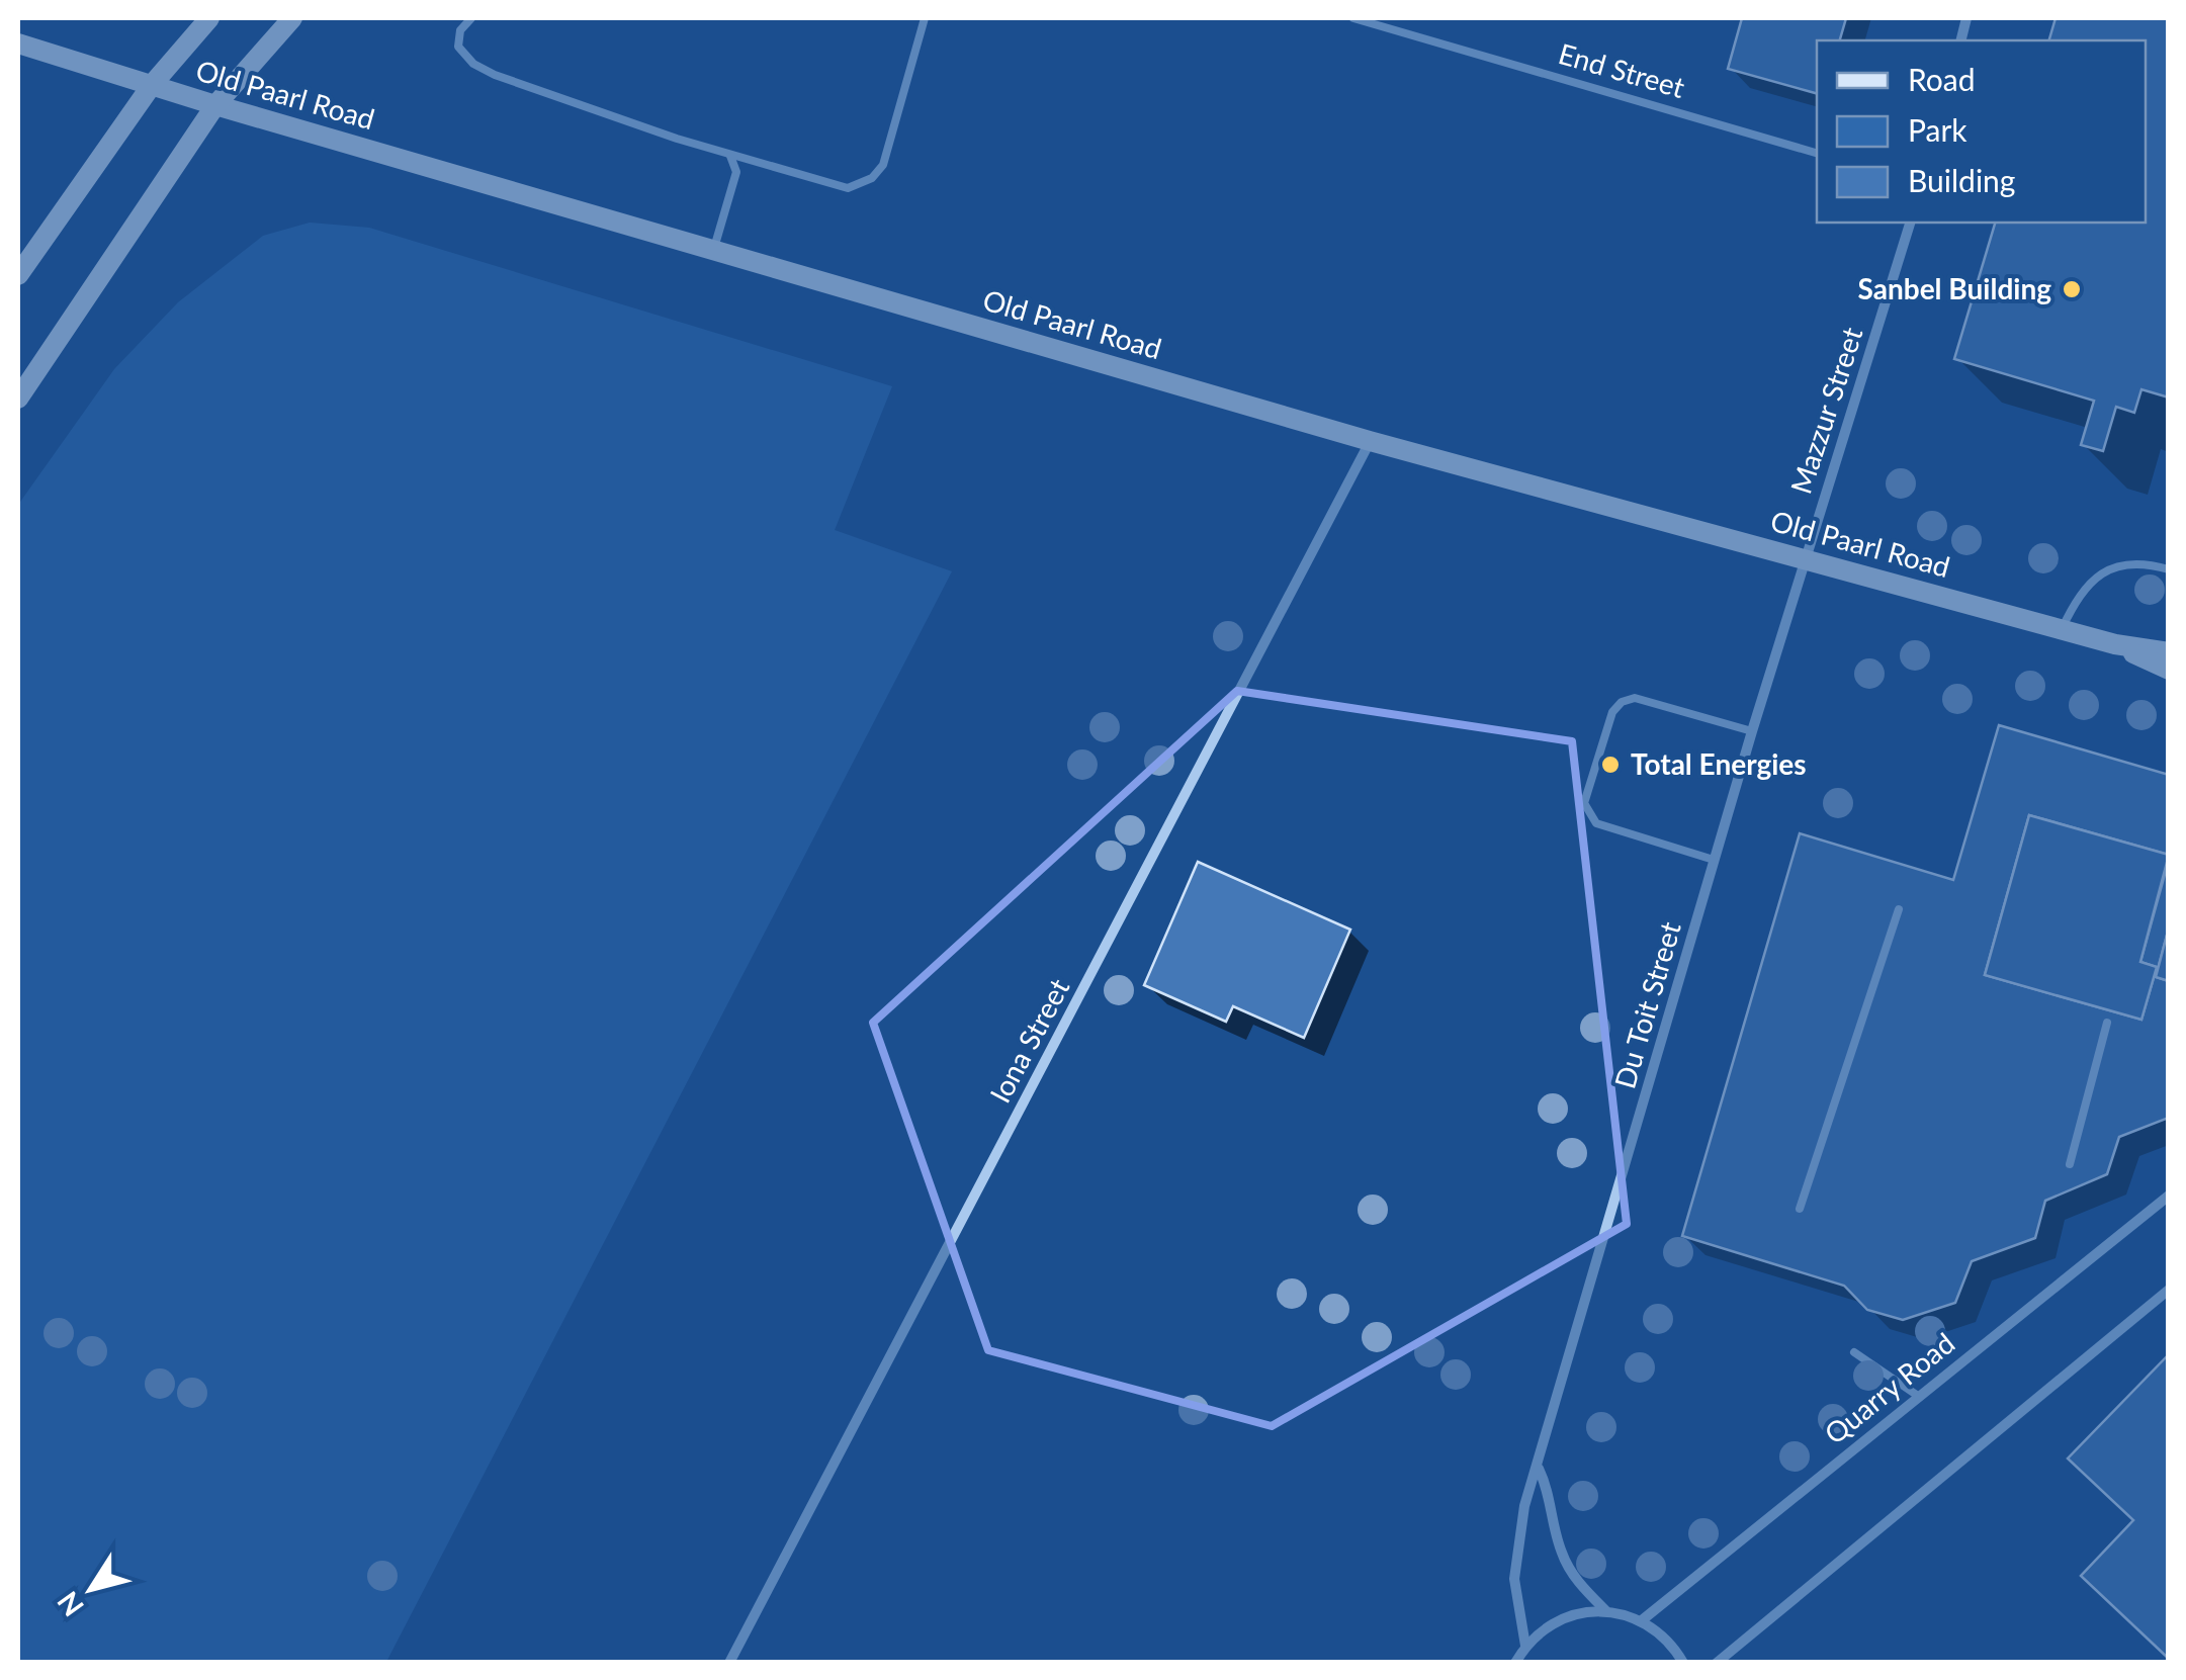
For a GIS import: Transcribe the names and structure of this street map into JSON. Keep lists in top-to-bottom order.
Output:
{
  "streets": {
    "main road": ["Old Paarl Road"],
    "street": [
      "Mazzur Street",
      "Du Toit Street",
      "Iona Street",
      "Quarry Road"
    ],
    "lane": ["End Street"]
  },
  "crossings": [
    ["Old Paarl Road", "Mazzur Street"],
    ["Old Paarl Road", "Du Toit Street"],
    ["Old Paarl Road", "Iona Street"],
    ["Mazzur Street", "Du Toit Street"]
  ],
  "places": ["Sanbel Building", "Total Energies"],
  "legend": ["Road", "Park", "Building"],
  "north": "bottom left"
}
